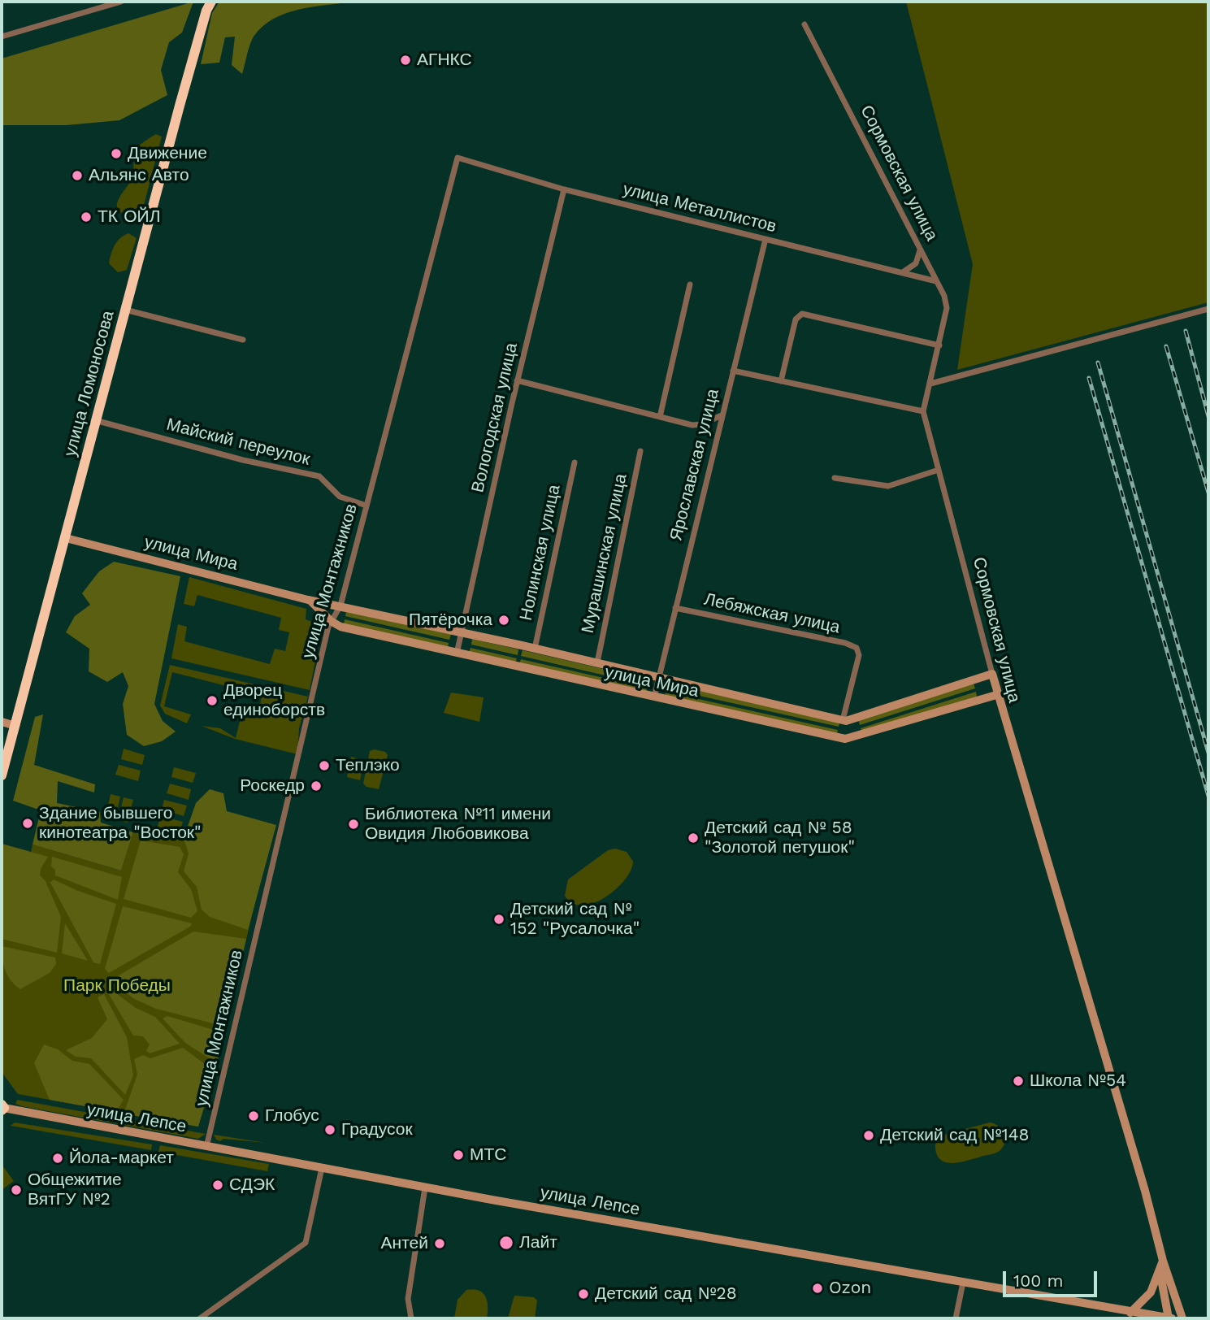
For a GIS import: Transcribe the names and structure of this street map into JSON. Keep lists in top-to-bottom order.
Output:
{
  "streets": {
    "highway": ["улица Ломоносова"],
    "street": [
      "Сормовская улица",
      "улица Металлистов",
      "Вологодская улица",
      "Майский переулок",
      "Ярославская улица",
      "Нолинская улица",
      "улица Мира",
      "Мурашинская улица",
      "улица Монтажников",
      "Лебяжская улица",
      "улица Лепсе"
    ]
  },
  "crossings": [
    ["Сормовская улица", "улица Металлистов"],
    ["Сормовская улица", "улица Мира"],
    ["Сормовская улица", "улица Лепсе"],
    ["улица Металлистов", "Вологодская улица"],
    ["улица Металлистов", "Ярославская улица"],
    ["улица Металлистов", "улица Монтажников"],
    ["улица Ломоносова", "Майский переулок"],
    ["улица Ломоносова", "улица Мира"],
    ["Вологодская улица", "улица Мира"],
    ["Майский переулок", "улица Монтажников"],
    ["Ярославская улица", "улица Мира"],
    ["Ярославская улица", "Лебяжская улица"],
    ["Нолинская улица", "улица Мира"],
    ["улица Мира", "Мурашинская улица"],
    ["улица Мира", "улица Монтажников"],
    ["улица Мира", "Лебяжская улица"],
    ["улица Монтажников", "улица Лепсе"]
  ],
  "parks": ["Парк Победы"],
  "places": [
    "АГНКС",
    "Движение",
    "Альянс Авто",
    "ТК ОЙЛ",
    "Пятёрочка",
    "Дворец единоборств",
    "Теплэко",
    "Роскедр",
    "Здание бывшего кинотеатра \"Восток\"",
    "Библиотека №11 имени Овидия Любовикова",
    "Детский сад № 58 \"Золотой петушок\"",
    "Детский сад № 152 \"Русалочка\"",
    "Школа №54",
    "Глобус",
    "Градусок",
    "Детский сад №148",
    "МТС",
    "Йола-маркет",
    "СДЭК",
    "Общежитие ВятГУ №2",
    "Лайт",
    "Антей",
    "Ozon",
    "Детский сад №28"
  ],
  "scale_bar": "100 m"
}
